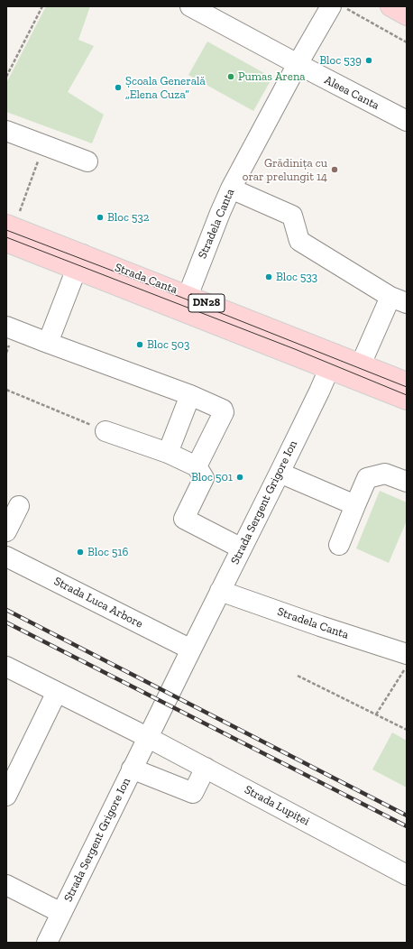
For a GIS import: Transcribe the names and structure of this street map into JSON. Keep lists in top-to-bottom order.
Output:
{
  "streets": {
    "main road": ["Strada Canta", "DN28"],
    "street": [
      "Aleea Canta",
      "Stradela Canta",
      "Strada Sergent Grigore Ion",
      "Strada Luca Arbore",
      "Strada Lupiței"
    ]
  },
  "crossings": [
    ["Aleea Canta", "Stradela Canta"],
    ["Stradela Canta", "Strada Canta"],
    ["Stradela Canta", "Strada Sergent Grigore Ion"],
    ["Strada Canta", "Strada Sergent Grigore Ion"],
    ["Strada Sergent Grigore Ion", "Strada Luca Arbore"],
    ["Strada Sergent Grigore Ion", "Strada Lupiței"]
  ],
  "places": [
    "Bloc 539",
    "Pumas Arena",
    "Școala Generală „Elena Cuza”",
    "Grădinița cu orar prelungit 14",
    "Bloc 532",
    "Bloc 533",
    "Bloc 503",
    "Bloc 501",
    "Bloc 516"
  ]
}
